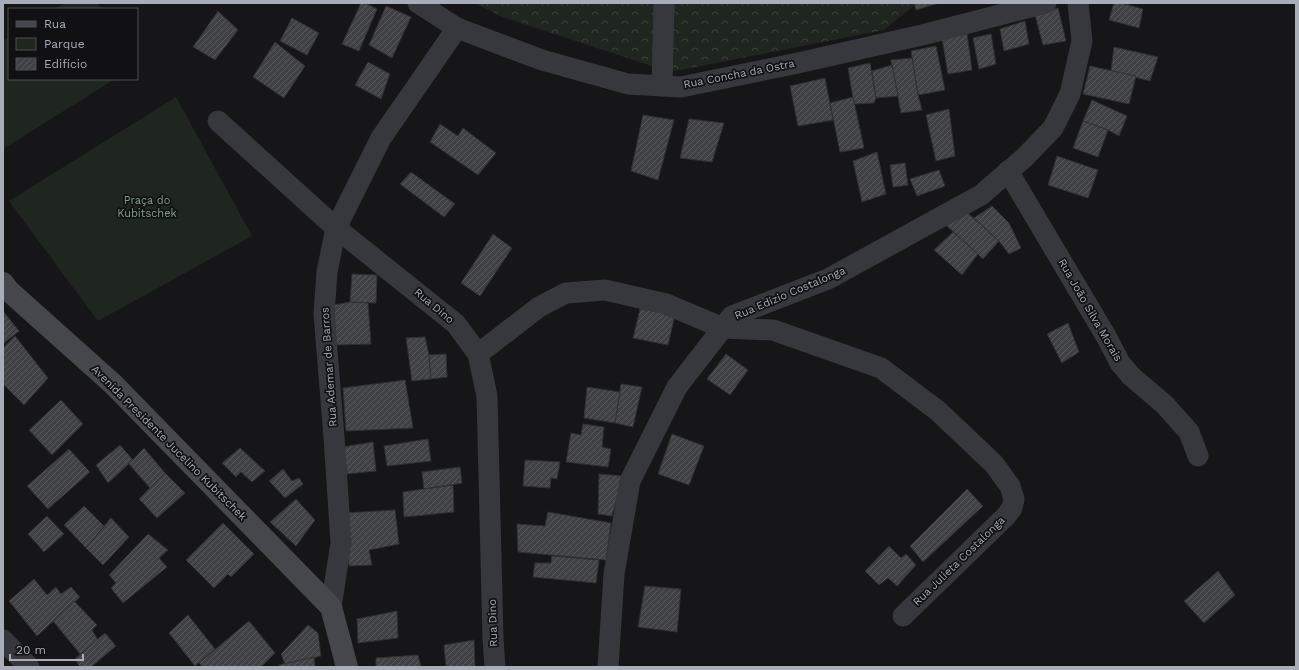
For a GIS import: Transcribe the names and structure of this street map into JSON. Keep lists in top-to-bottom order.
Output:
{
  "streets": {
    "street": [
      "Rua Concha da Ostra",
      "Rua Edizio Costalonga",
      "Rua Dino",
      "Rua João Silva Morais",
      "Rua Ademar de Barros",
      "Avenida Presidente Jucelino Kubitschek",
      "Rua Julieta Costalonga"
    ]
  },
  "crossings": [
    ["Rua Concha da Ostra", "Rua Ademar de Barros"],
    ["Rua Edizio Costalonga", "Rua João Silva Morais"],
    ["Rua Edizio Costalonga", "Rua Julieta Costalonga"],
    ["Rua Dino", "Rua Ademar de Barros"],
    ["Rua Ademar de Barros", "Avenida Presidente Jucelino Kubitschek"]
  ],
  "parks": ["Praça do Kubitschek"],
  "legend": ["Rua", "Parque", "Edifício"],
  "scale_bar": "20 m"
}
